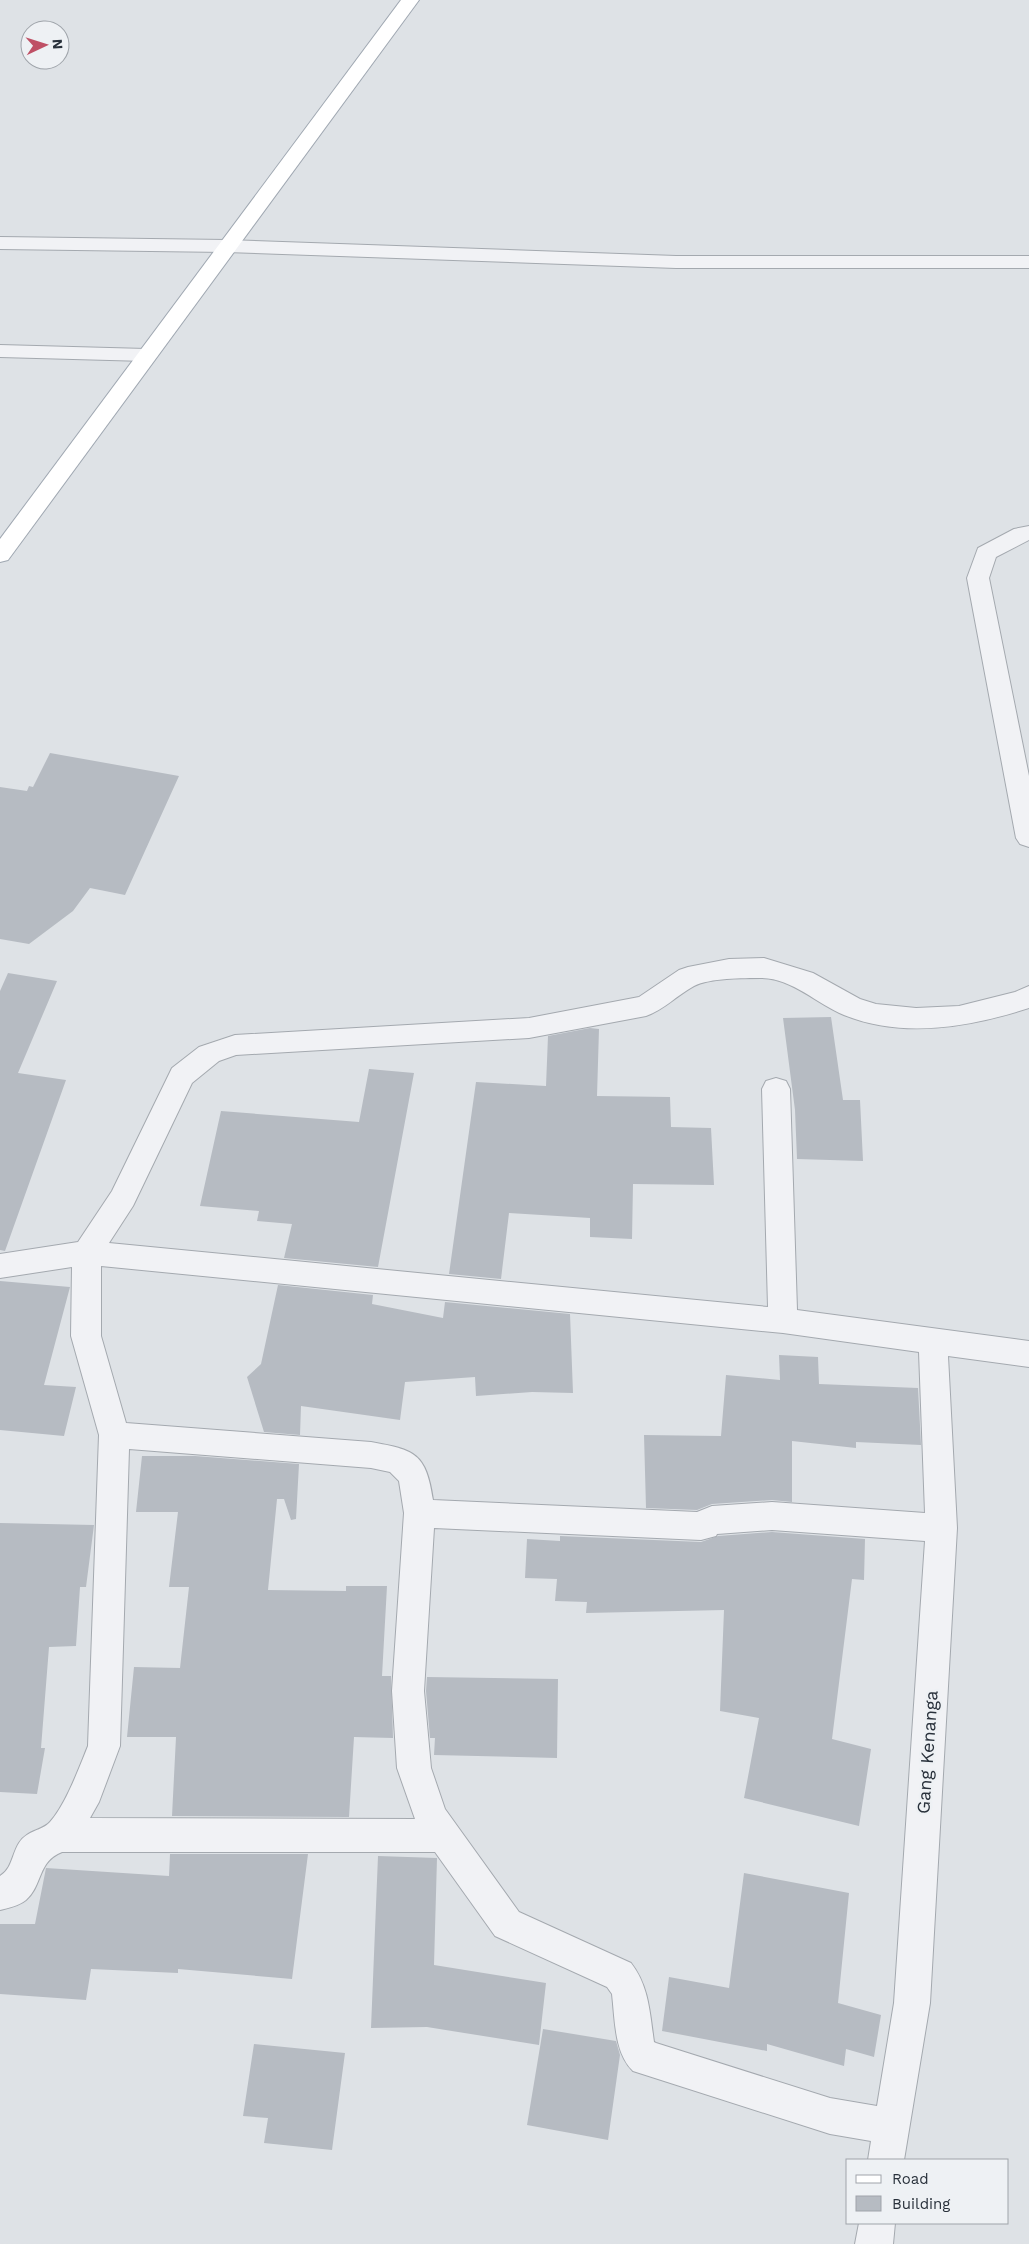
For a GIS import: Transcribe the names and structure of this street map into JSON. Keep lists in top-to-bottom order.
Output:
{
  "streets": {
    "street": ["Gang Kenanga"]
  },
  "legend": ["Road", "Building"],
  "north": "right"
}
